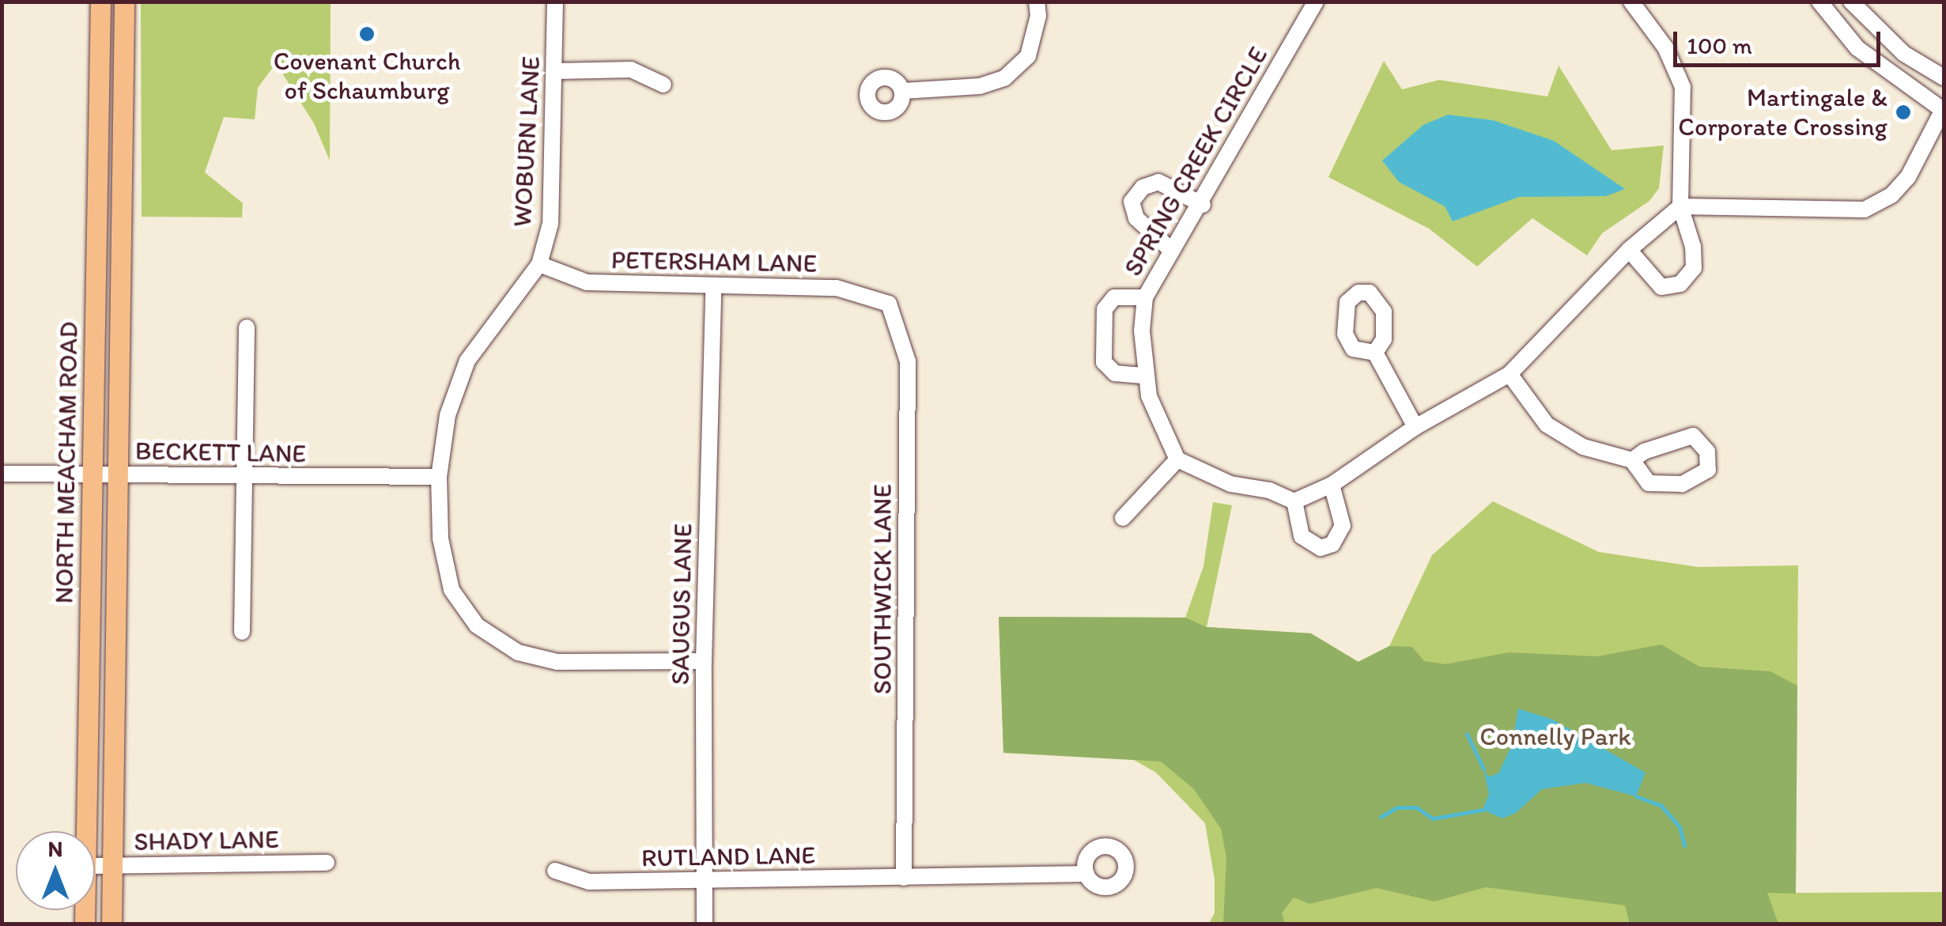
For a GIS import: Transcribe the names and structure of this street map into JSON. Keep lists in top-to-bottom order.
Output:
{
  "streets": {
    "main road": ["NORTH MEACHAM ROAD"],
    "street": [
      "WOBURN LANE",
      "SPRING CREEK CIRCLE",
      "PETERSHAM LANE",
      "BECKETT LANE",
      "SOUTHWICK LANE",
      "SAUGUS LANE",
      "SHADY LANE",
      "RUTLAND LANE"
    ]
  },
  "crossings": [
    ["WOBURN LANE", "PETERSHAM LANE"],
    ["WOBURN LANE", "BECKETT LANE"],
    ["WOBURN LANE", "SAUGUS LANE"],
    ["PETERSHAM LANE", "SOUTHWICK LANE"],
    ["PETERSHAM LANE", "SAUGUS LANE"],
    ["BECKETT LANE", "NORTH MEACHAM ROAD"],
    ["NORTH MEACHAM ROAD", "SHADY LANE"],
    ["SOUTHWICK LANE", "RUTLAND LANE"],
    ["SAUGUS LANE", "RUTLAND LANE"]
  ],
  "parks": ["Connelly Park"],
  "places": ["Covenant Church of Schaumburg", "Martingale & Corporate Crossing"],
  "scale_bar": "100 m",
  "north": "top"
}
